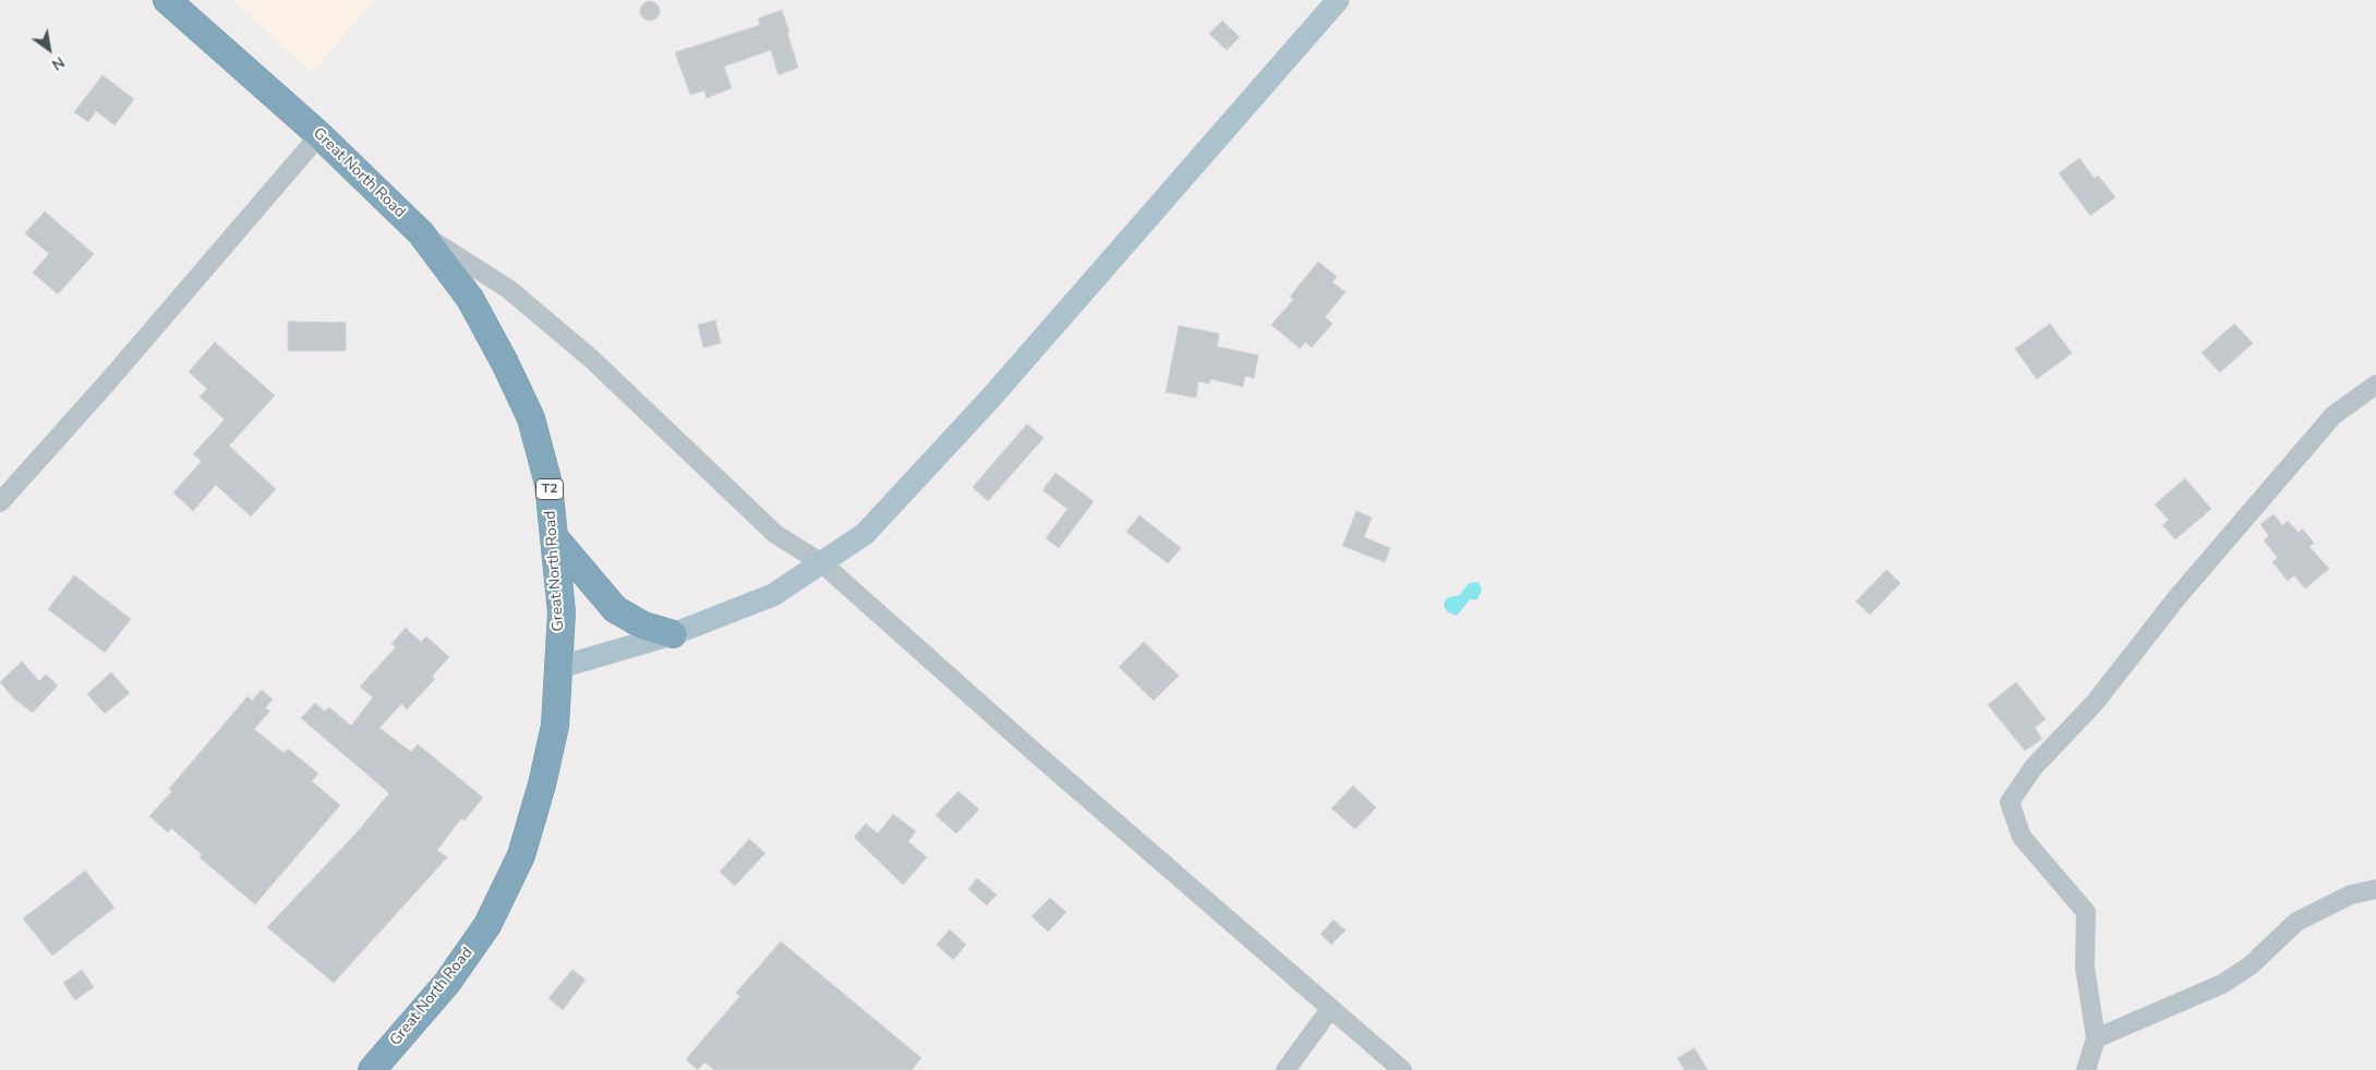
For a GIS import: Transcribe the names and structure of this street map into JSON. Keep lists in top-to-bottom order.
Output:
{
  "streets": {
    "highway": ["Great North Road", "T2"]
  },
  "north": "bottom right"
}
